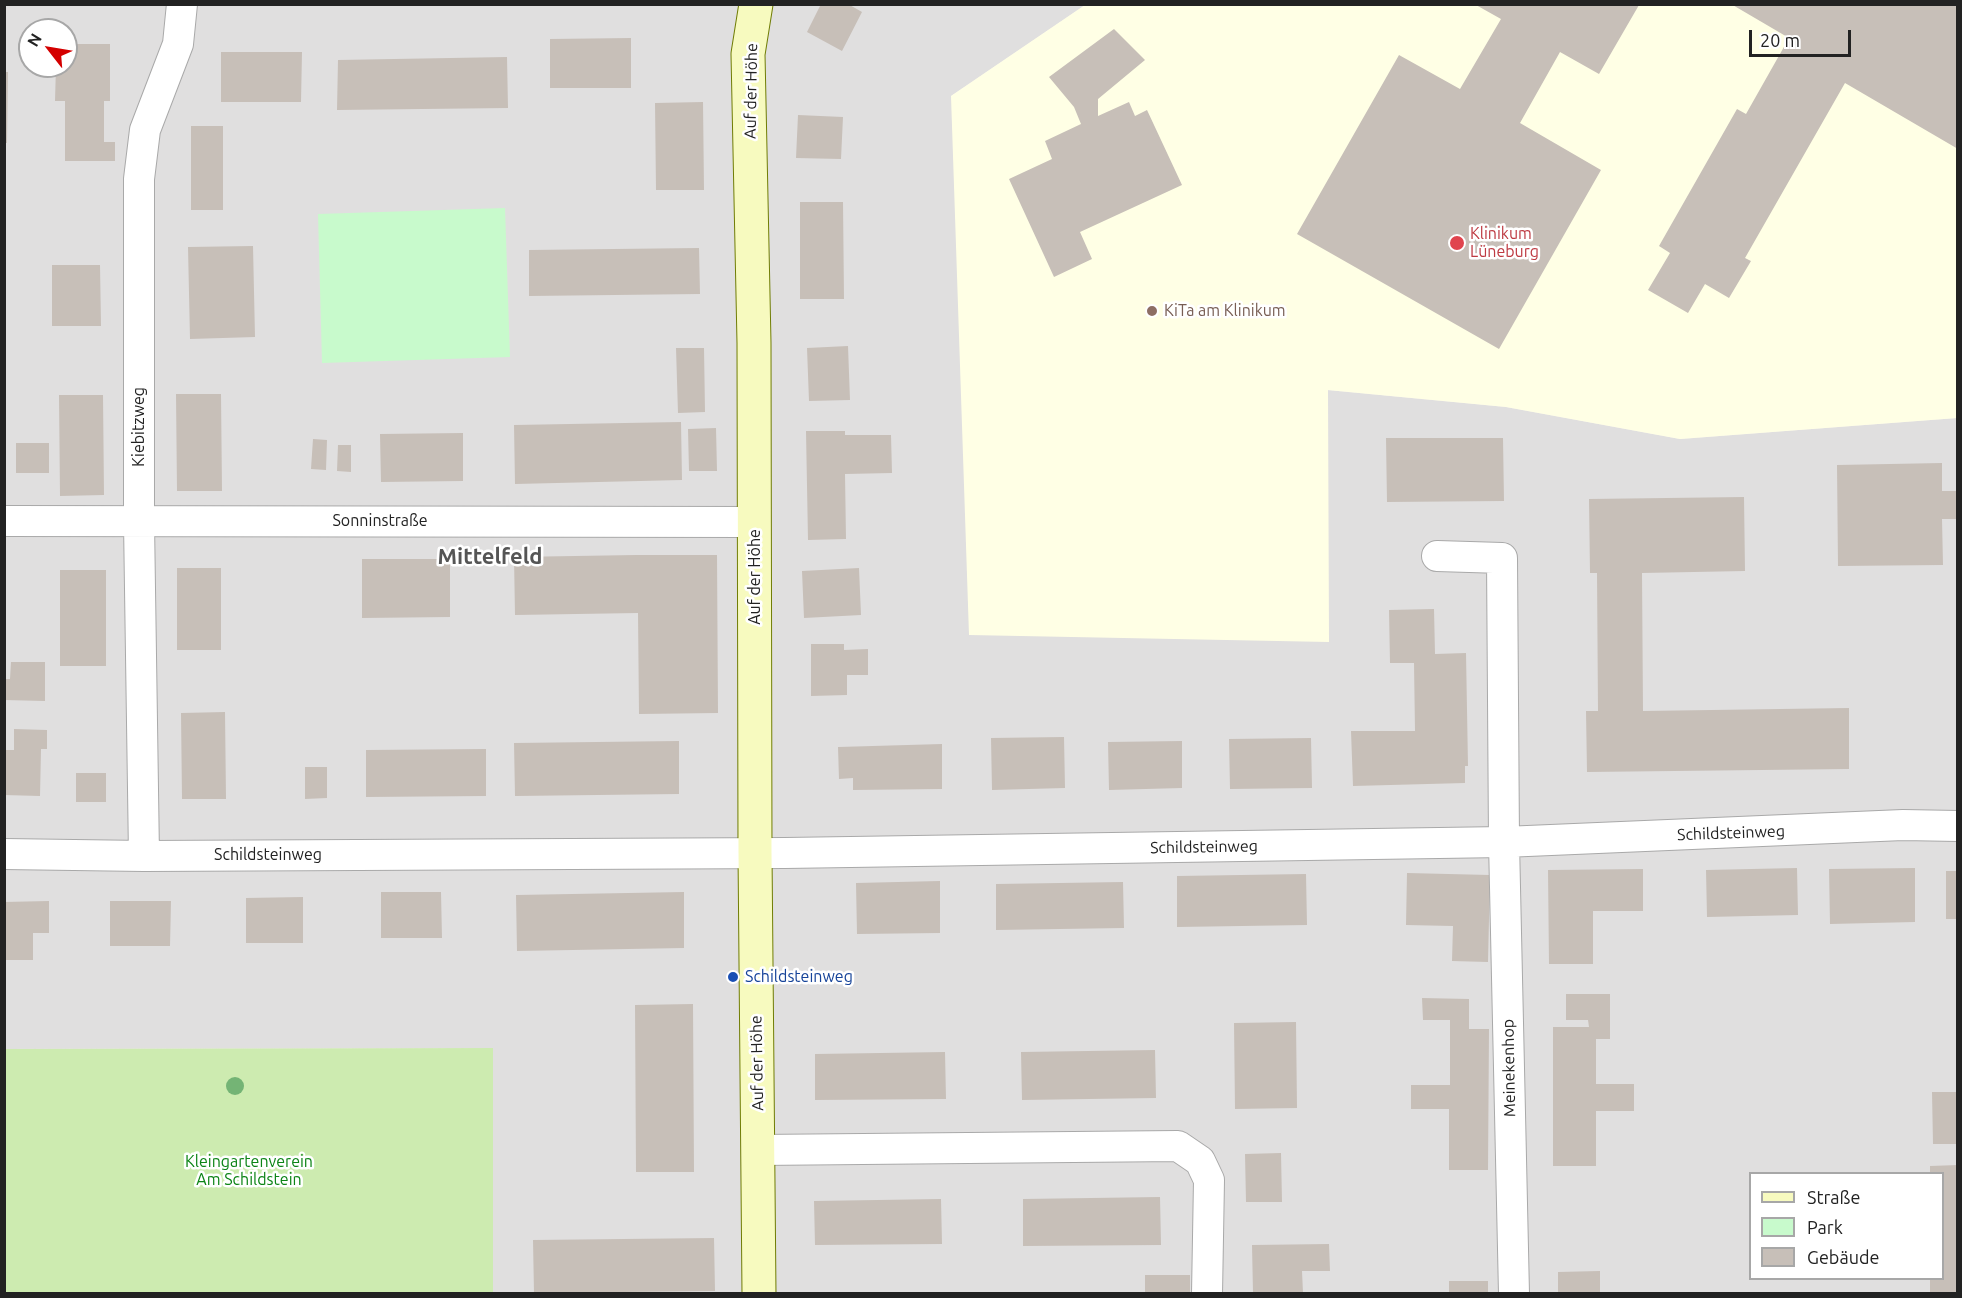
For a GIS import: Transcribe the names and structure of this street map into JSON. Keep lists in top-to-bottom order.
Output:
{
  "streets": {
    "street": [
      "Auf der Höhe",
      "Kiebitzweg",
      "Sonninstraße",
      "Schildsteinweg",
      "Meinekenhop"
    ]
  },
  "crossings": [
    ["Auf der Höhe", "Sonninstraße"],
    ["Auf der Höhe", "Schildsteinweg"],
    ["Kiebitzweg", "Sonninstraße"],
    ["Kiebitzweg", "Schildsteinweg"],
    ["Schildsteinweg", "Meinekenhop"]
  ],
  "districts": ["Mittelfeld"],
  "parks": ["Kleingartenverein Am Schildstein"],
  "places": ["Klinikum Lüneburg", "KiTa am Klinikum", "Schildsteinweg"],
  "legend": ["Straße", "Park", "Gebäude"],
  "scale_bar": "20 m",
  "north": "top left"
}
